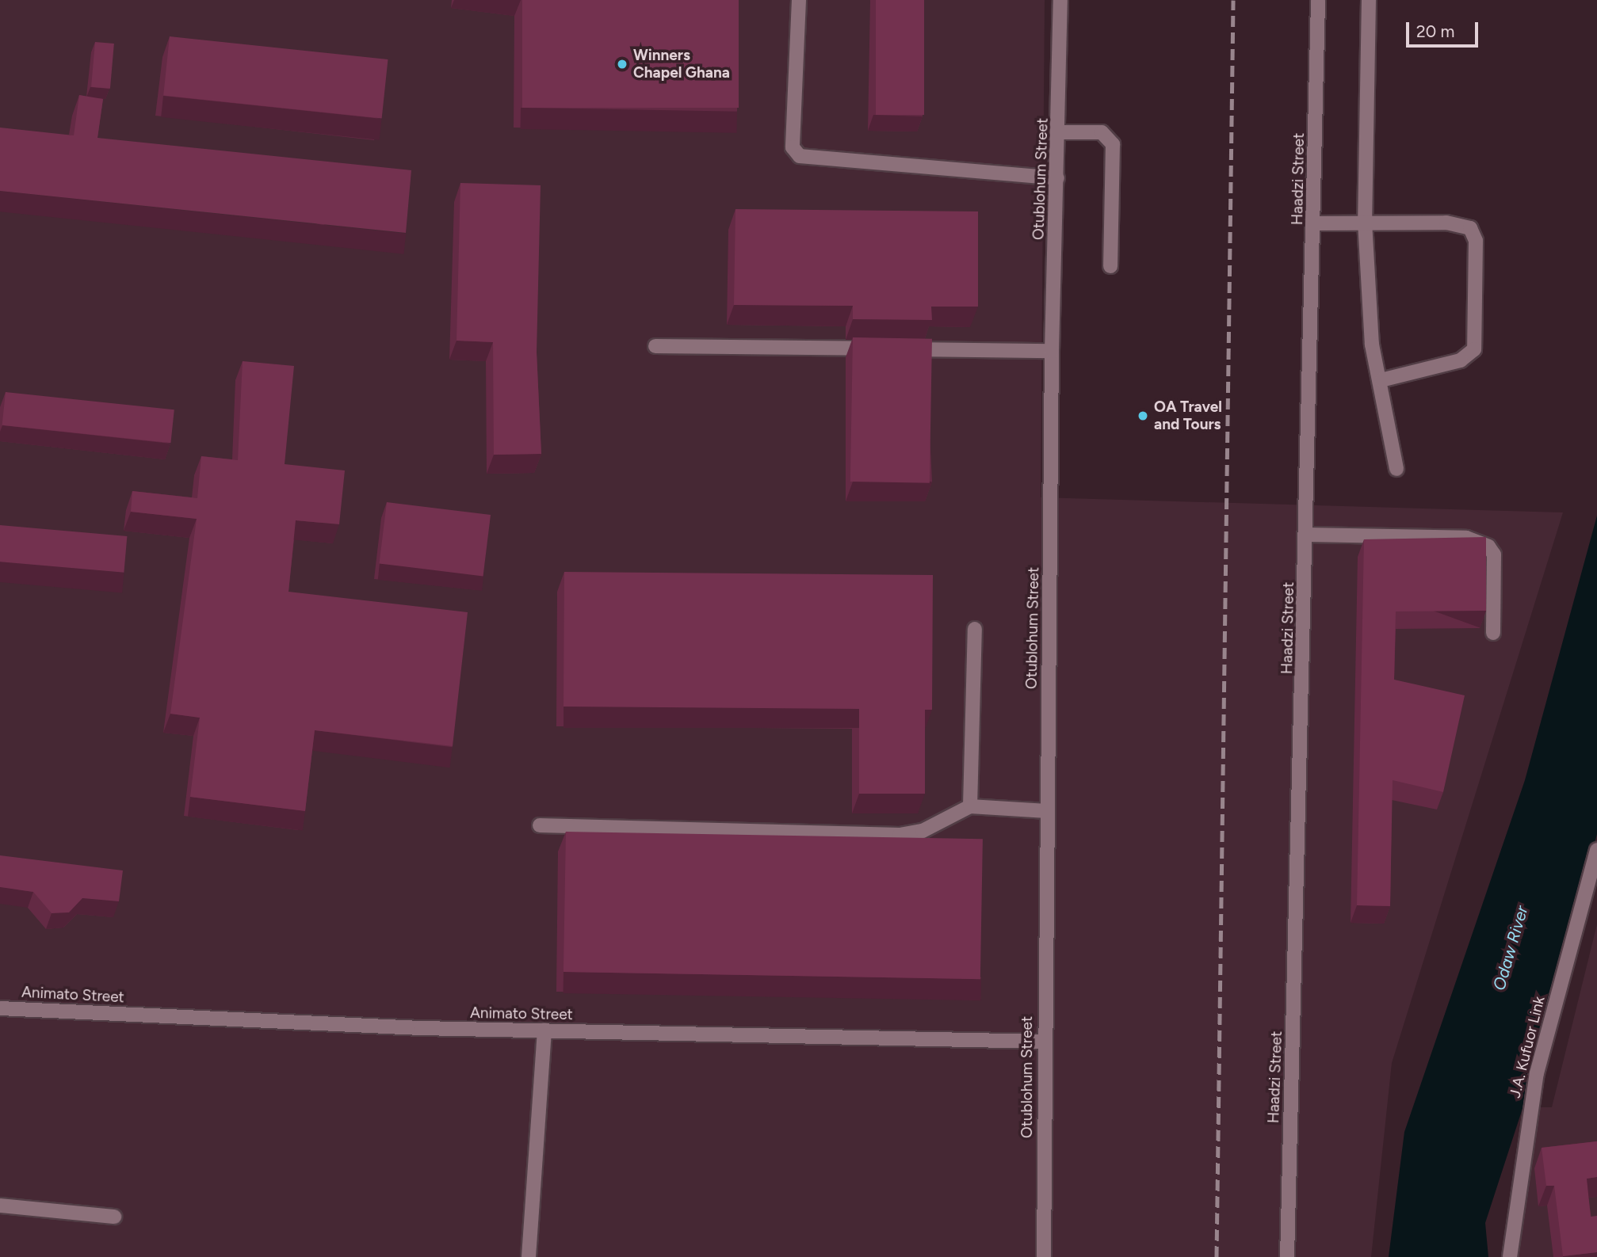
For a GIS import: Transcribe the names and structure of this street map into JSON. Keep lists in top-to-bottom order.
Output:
{
  "streets": {
    "street": [
      "Otublohum Street",
      "Haadzi Street",
      "Animato Street",
      "J.A. Kufuor Link"
    ]
  },
  "crossings": [
    ["Otublohum Street", "Animato Street"]
  ],
  "water": ["Odaw River"],
  "places": ["Winners Chapel Ghana", "OA Travel and Tours"],
  "scale_bar": "20 m"
}
